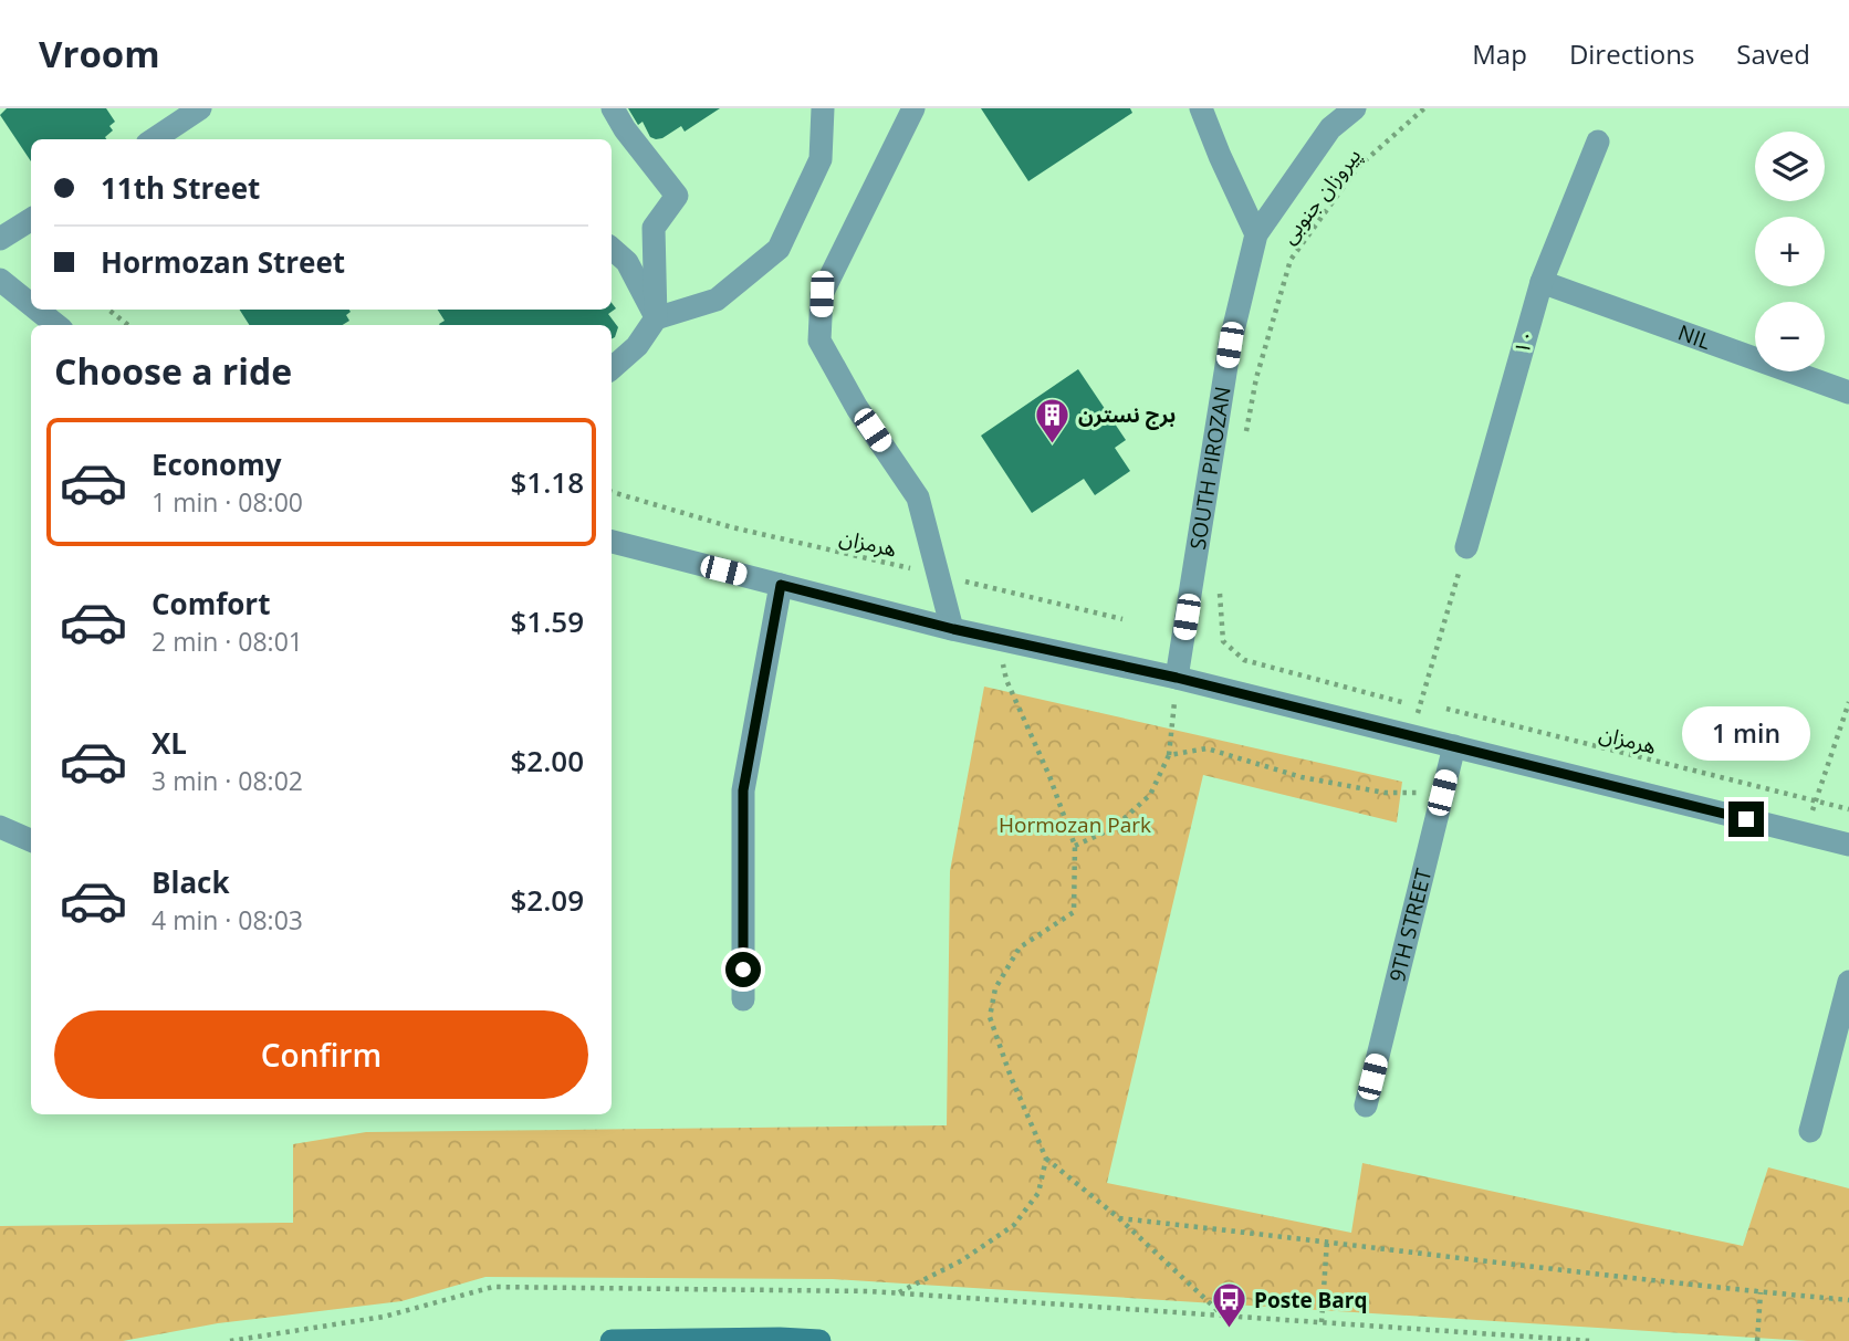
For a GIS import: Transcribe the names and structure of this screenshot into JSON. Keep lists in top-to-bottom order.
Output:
{
  "streets": {
    "street": [
      "NIL",
      "۱۰",
      "SOUTH PIROZAN",
      "9TH STREET"
    ],
    "path": ["پیروزان جنوبی", "هرمزان"]
  },
  "crossings": [
    ["NIL", "۱۰"]
  ],
  "parks": ["Hormozan Park"],
  "places": {
    "building": ["برج نسترن"],
    "bus stop": ["Poste Barq"]
  },
  "page": {
    "header": "Vroom",
    "nav": ["Map", "Directions", "Saved"],
    "map_buttons": ["+", "−"],
    "banner": ["11th Street", "Hormozan Street"],
    "heading": "Choose a ride",
    "list": [
      {
        "name": "Economy",
        "note": "1 min · 08:00",
        "value": "$1.18"
      },
      {
        "name": "Comfort",
        "note": "2 min · 08:01",
        "value": "$1.59"
      },
      {
        "name": "XL",
        "note": "3 min · 08:02",
        "value": "$2.00"
      },
      {
        "name": "Black",
        "note": "4 min · 08:03",
        "value": "$2.09"
      }
    ],
    "bubble": "1 min",
    "buttons": "Confirm"
  }
}
